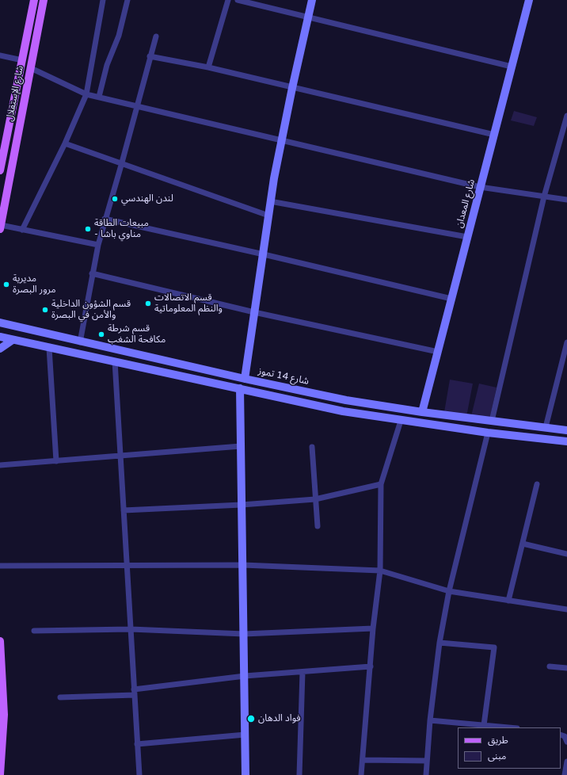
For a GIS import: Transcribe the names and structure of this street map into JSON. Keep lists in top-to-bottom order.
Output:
{
  "streets": {
    "main road": ["شارع الإستقلال"],
    "street": ["شارع المعدان", "شارع 14 تموز"]
  },
  "crossings": [
    ["شارع المعدان", "شارع 14 تموز"]
  ],
  "places": [
    "لندن الهندسي",
    "مبيعات الطاقة - مناوي باشا",
    "مديرية مرور البصرة",
    "قسم الاتصالات والنظم المعلوماتية",
    "قسم الشؤون الداخلية والأمن في البصرة",
    "قسم شرطة مكافحة الشغب",
    "فواد الدهان"
  ],
  "legend": ["طريق", "مبنى"]
}
